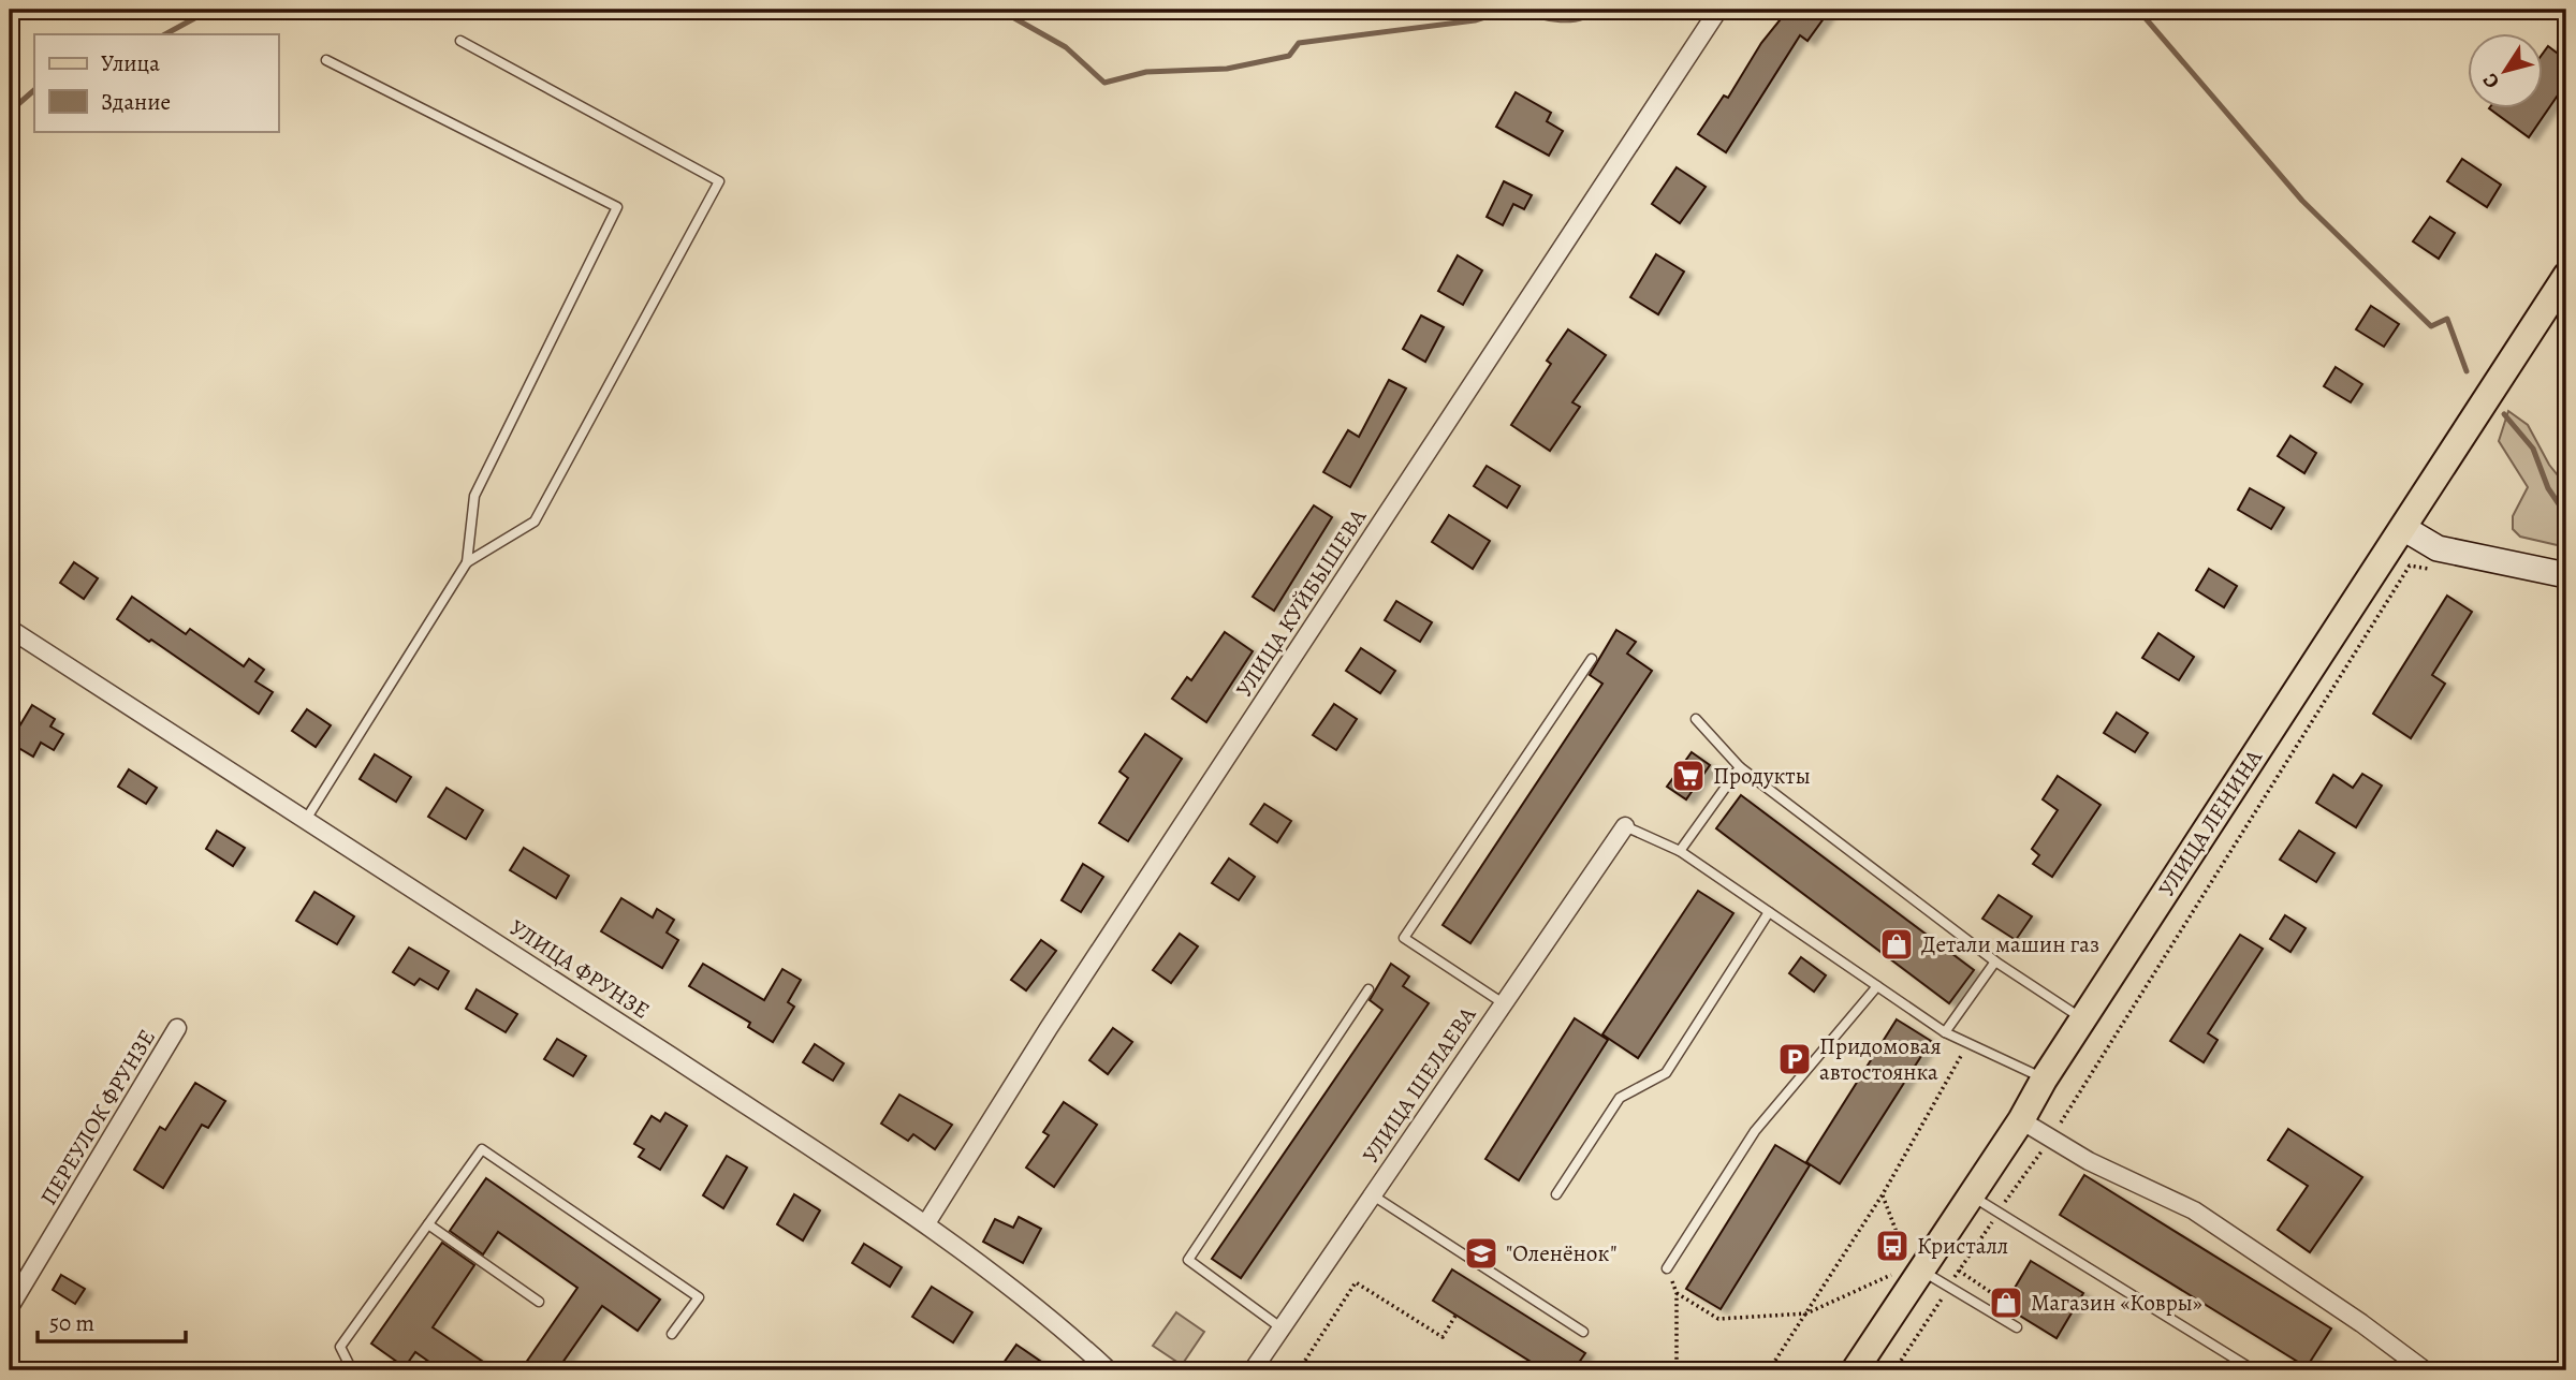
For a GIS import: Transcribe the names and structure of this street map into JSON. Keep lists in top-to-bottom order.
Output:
{
  "streets": {
    "main road": ["УЛИЦА ЛЕНИНА"],
    "street": [
      "УЛИЦА КУЙБЫШЕВА",
      "УЛИЦА ФРУНЗЕ",
      "УЛИЦА ШЕЛАЕВА",
      "ПЕРЕУЛОК ФРУНЗЕ"
    ]
  },
  "crossings": [
    ["УЛИЦА КУЙБЫШЕВА", "УЛИЦА ФРУНЗЕ"]
  ],
  "places": {
    "supermarket": ["Продукты"],
    "shop": ["Детали машин газ", "Магазин «Ковры»"],
    "parking": ["Придомовая автостоянка"],
    "bus stop": ["Кристалл"],
    "school or university": ["\"Оленёнок\""]
  },
  "legend": ["Улица", "Здание"],
  "scale_bar": "50 m",
  "north": "bottom left"
}
